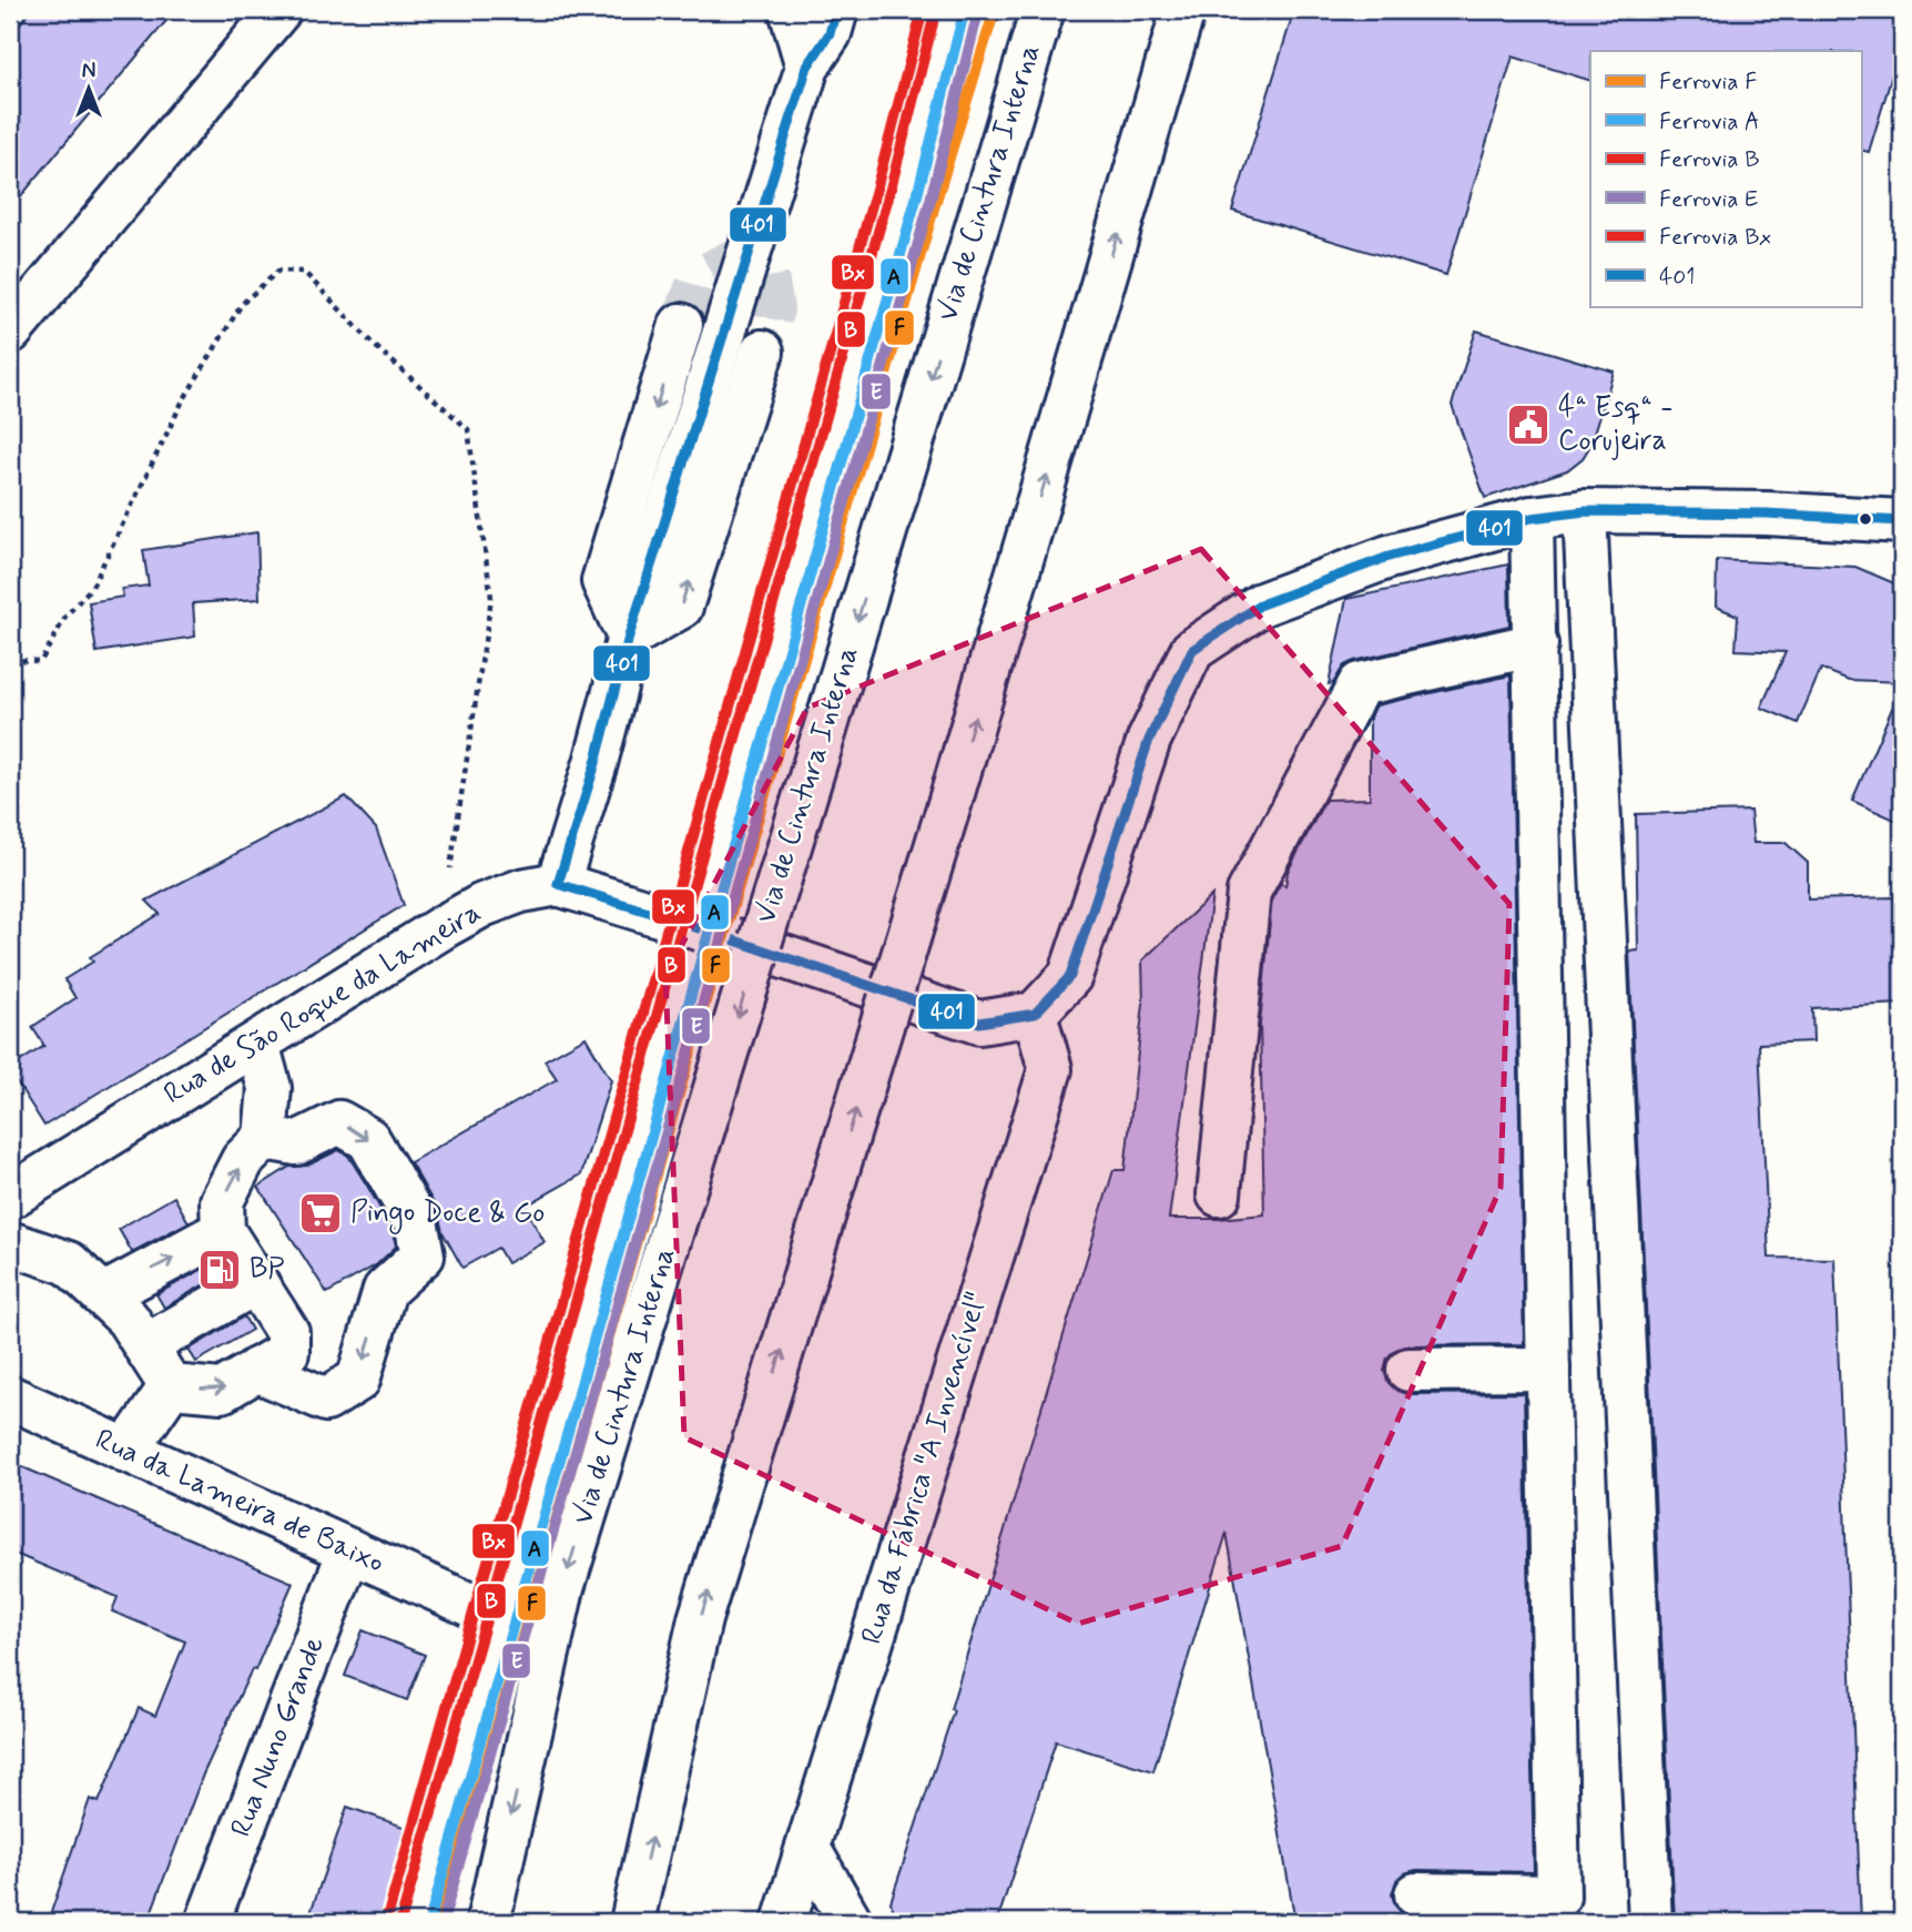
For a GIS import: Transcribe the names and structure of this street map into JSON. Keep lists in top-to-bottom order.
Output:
{
  "streets": {
    "main road": [
      "Via de Cintura Interna",
      "Rua de São Roque da Lameira",
      "Rua da Fábrica \"A Invencível\"",
      "Rua da Lameira de Baixo",
      "Rua Nuno Grande"
    ]
  },
  "crossings": [
    ["Rua de São Roque da Lameira", "Rua da Fábrica \"A Invencível\""],
    ["Rua da Lameira de Baixo", "Rua Nuno Grande"]
  ],
  "places": {
    "public building": ["4ª Esqª - Corujeira"],
    "supermarket": ["Pingo Doce & Go"],
    "fuel station": ["BP"]
  },
  "lines": [
    "rail line F",
    "rail line B",
    "rail line Bx",
    "transit line 401",
    "rail line A",
    "rail line E"
  ],
  "legend": [
    "Ferrovia F",
    "Ferrovia A",
    "Ferrovia B",
    "Ferrovia E",
    "Ferrovia Bx",
    "401"
  ],
  "north": "top"
}
